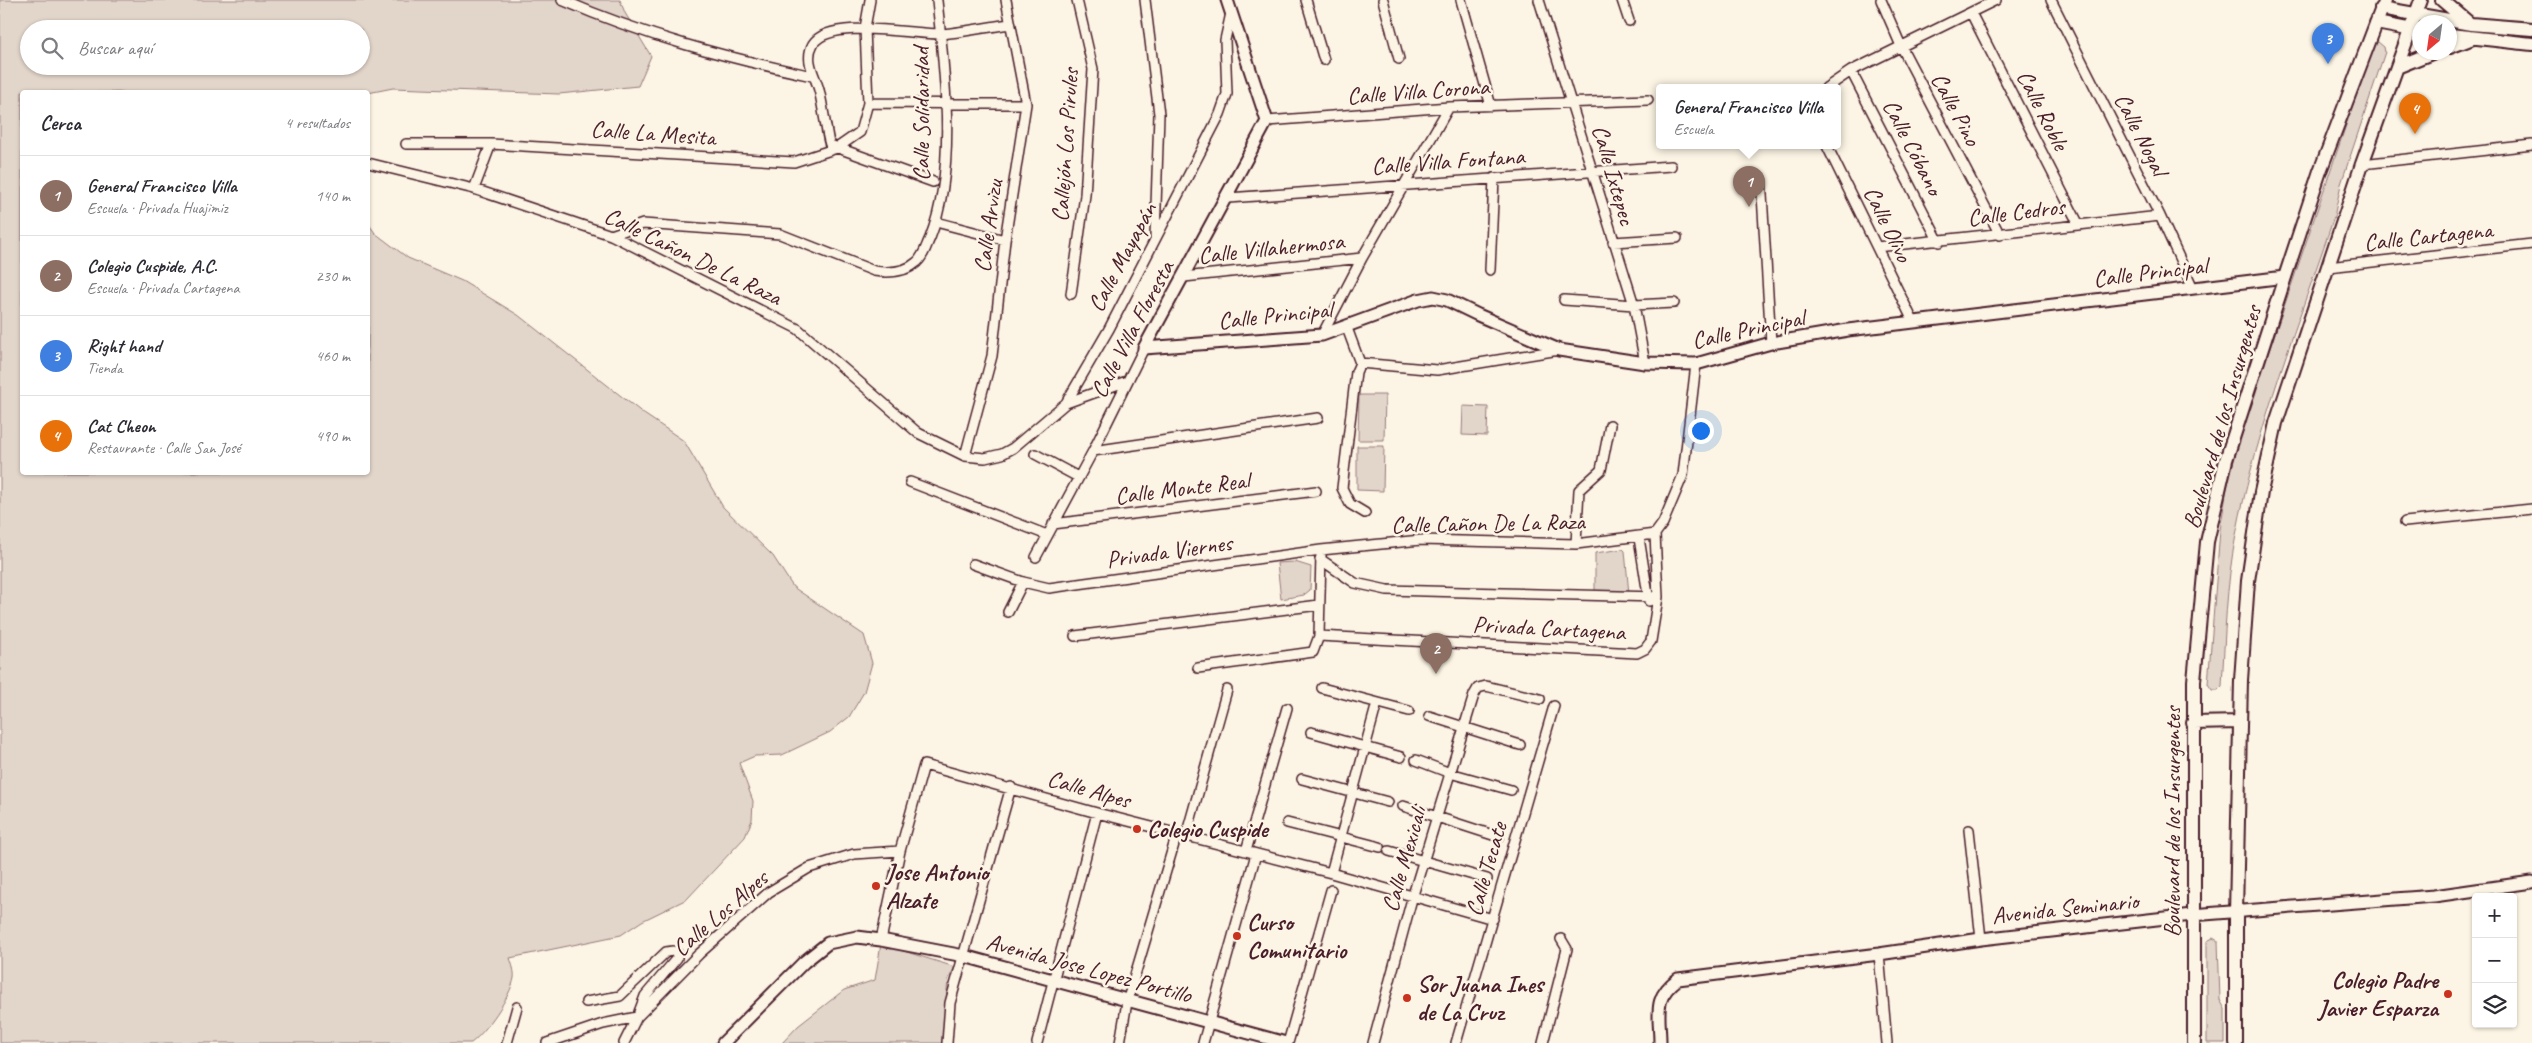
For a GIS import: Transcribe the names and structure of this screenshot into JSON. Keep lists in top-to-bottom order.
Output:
{
  "streets": {
    "main road": ["Boulevard de los Insurgentes"],
    "street": [
      "Calle Villa Corona",
      "Calle Pino",
      "Calle Roble",
      "Calle Solidaridad",
      "Calle La Mesita",
      "Calle Nogal",
      "Callejón Los Pirules",
      "Calle Cóbano",
      "Calle Villa Fontana",
      "Calle Ixtepec",
      "Calle Cedros",
      "Calle Olivo",
      "Calle Arvizu",
      "Calle Cartagena",
      "Calle Villahermosa",
      "Calle Cañon De La Raza",
      "Calle Mayapán",
      "Calle Principal",
      "Calle Villa Floresta",
      "Calle Monte Real",
      "Privada Viernes",
      "Privada Cartagena",
      "Calle Alpes",
      "Calle Mexicali",
      "Calle Tecate",
      "Avenida Seminario",
      "Calle Los Alpes",
      "Avenida Jose Lopez Portillo"
    ]
  },
  "crossings": [
    ["Calle Villa Corona", "Calle Ixtepec"],
    ["Calle Villa Corona", "Calle Villa Floresta"],
    ["Calle Pino", "Calle Cedros"],
    ["Calle Roble", "Calle Cedros"],
    ["Calle Solidaridad", "Calle Cañon De La Raza"],
    ["Calle Nogal", "Calle Cedros"],
    ["Calle Nogal", "Calle Principal"],
    ["Calle Cóbano", "Calle Cedros"],
    ["Calle Villa Fontana", "Calle Ixtepec"],
    ["Calle Villa Fontana", "Calle Villa Floresta"],
    ["Calle Ixtepec", "Calle Principal"],
    ["Calle Cedros", "Calle Olivo"],
    ["Calle Olivo", "Calle Principal"],
    ["Calle Arvizu", "Calle Cañon De La Raza"],
    ["Calle Arvizu", "Calle Mayapán"],
    ["Calle Villahermosa", "Calle Villa Floresta"],
    ["Calle Cañon De La Raza", "Calle Mayapán"],
    ["Calle Cañon De La Raza", "Privada Viernes"],
    ["Calle Cañon De La Raza", "Privada Cartagena"],
    ["Calle Principal", "Calle Villa Floresta"],
    ["Calle Principal", "Boulevard de los Insurgentes"],
    ["Calle Villa Floresta", "Calle Monte Real"],
    ["Boulevard de los Insurgentes", "Avenida Seminario"],
    ["Calle Alpes", "Calle Mexicali"],
    ["Calle Alpes", "Calle Tecate"],
    ["Calle Alpes", "Calle Los Alpes"]
  ],
  "places": [
    "Colegio Cuspide",
    "Jose Antonio Alzate",
    "Curso Comunitario",
    "Colegio Padre Javier Esparza",
    "Sor Juana Ines de La Cruz"
  ],
  "north": "bottom left",
  "page": {
    "search": "Buscar aquí",
    "pins": [
      "3",
      "4",
      "1",
      "2"
    ],
    "popup": ["General Francisco Villa", "Escuela"],
    "heading": ["Cerca", "4 resultados"],
    "list": [
      {
        "mark": "1",
        "name": "General Francisco Villa",
        "note": "Escuela · Privada Huajimiz",
        "value": "140 m"
      },
      {
        "mark": "2",
        "name": "Colegio Cuspide, A.C.",
        "note": "Escuela · Privada Cartagena",
        "value": "230 m"
      },
      {
        "mark": "3",
        "name": "Right hand",
        "note": "Tienda",
        "value": "460 m"
      },
      {
        "mark": "4",
        "name": "Cat Cheon",
        "note": "Restaurante · Calle San José",
        "value": "490 m"
      }
    ],
    "map_buttons": ["+", "−"]
  }
}
